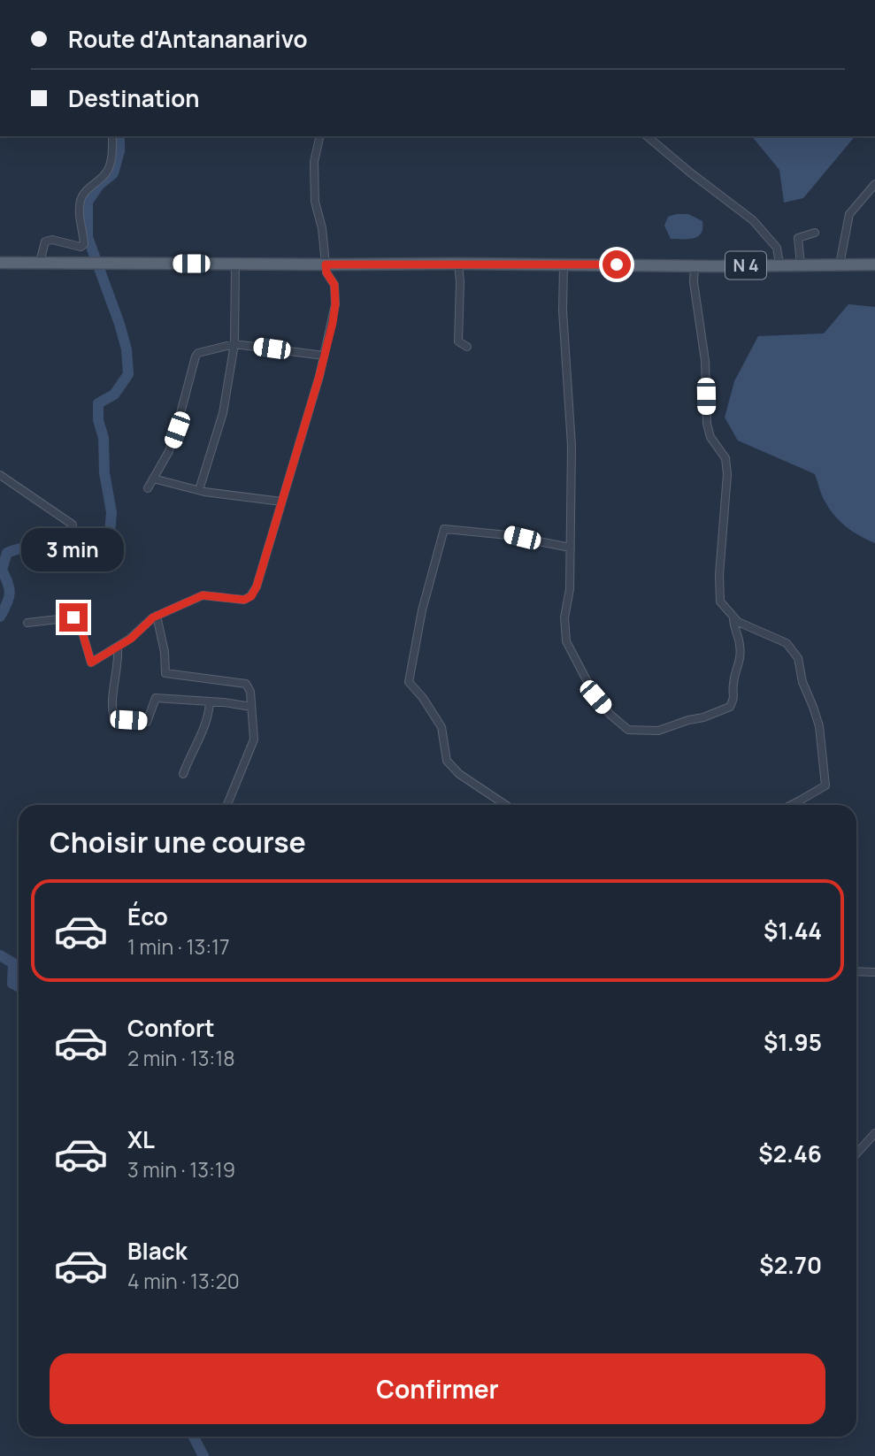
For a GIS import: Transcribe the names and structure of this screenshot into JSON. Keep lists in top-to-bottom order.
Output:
{
  "streets": {
    "main road": ["N 4"]
  },
  "page": {
    "banner": ["Route d'Antananarivo", "Destination"],
    "bubble": "3 min",
    "heading": "Choisir une course",
    "list": [
      {
        "name": "Éco",
        "note": "1 min · 13:17",
        "value": "$1.44"
      },
      {
        "name": "Confort",
        "note": "2 min · 13:18",
        "value": "$1.95"
      },
      {
        "name": "XL",
        "note": "3 min · 13:19",
        "value": "$2.46"
      },
      {
        "name": "Black",
        "note": "4 min · 13:20",
        "value": "$2.70"
      }
    ],
    "buttons": "Confirmer"
  }
}
